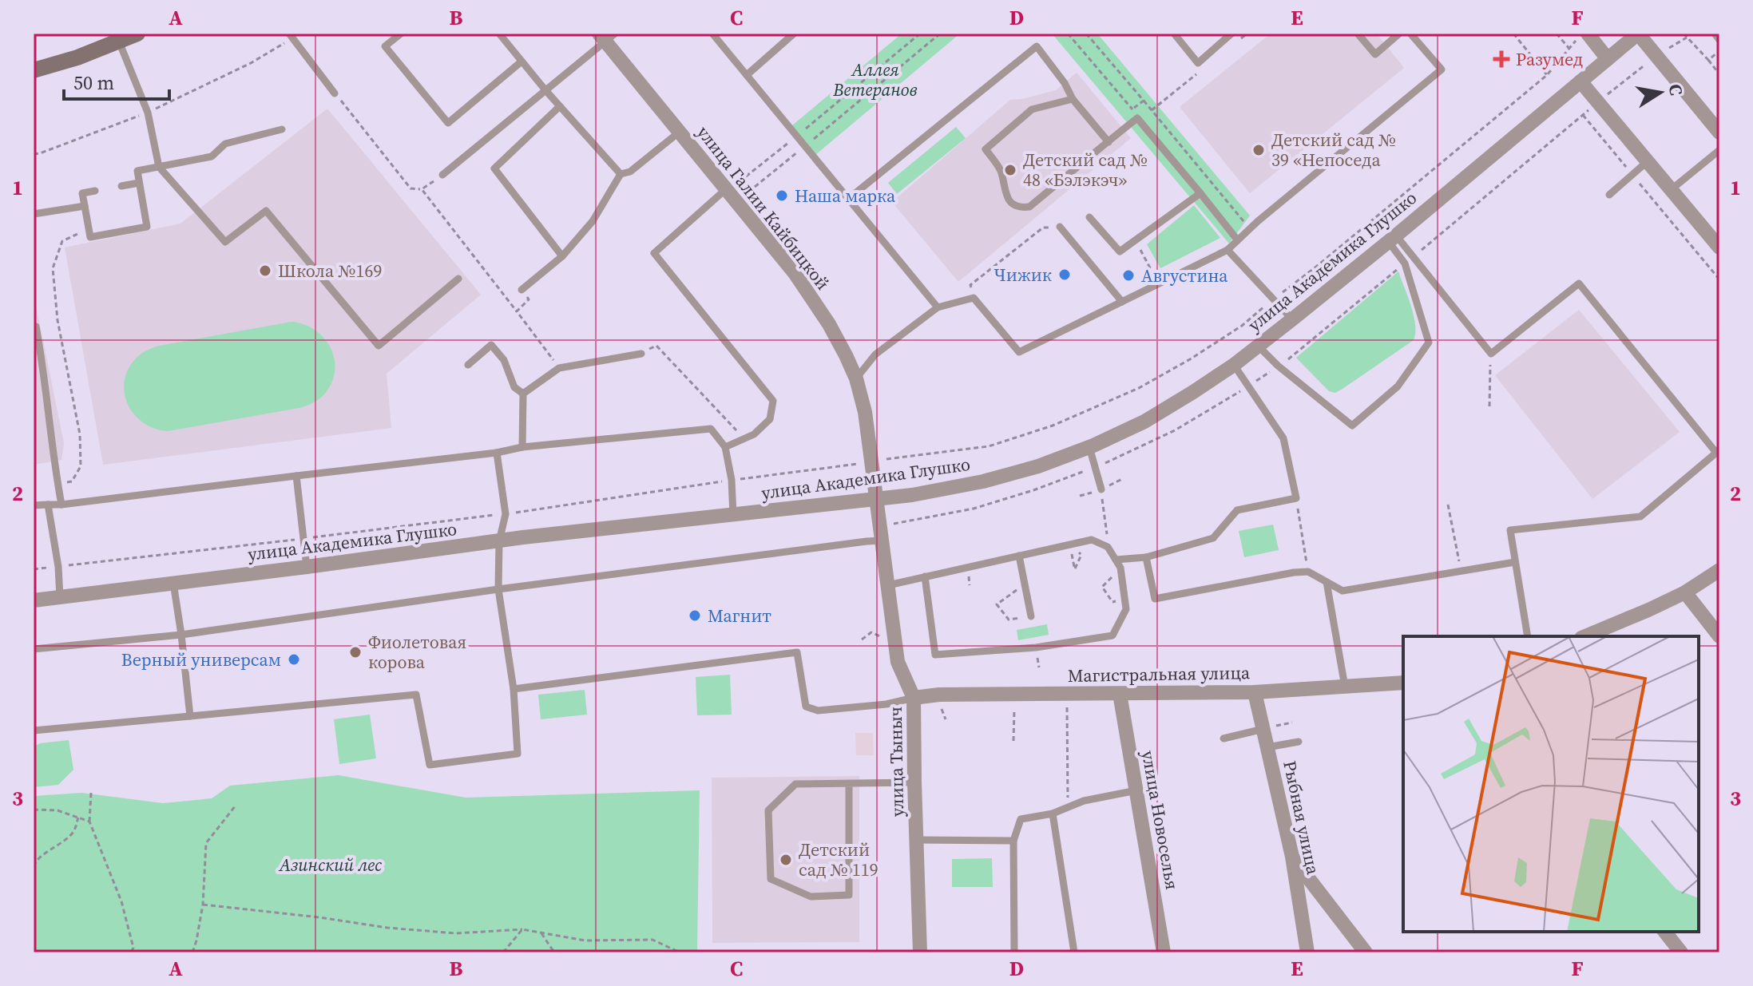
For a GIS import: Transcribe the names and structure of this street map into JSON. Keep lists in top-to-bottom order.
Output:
{
  "streets": {
    "street": [
      "улица Галии Кайбицкой",
      "улица Академика Глушко",
      "Магистральная улица",
      "улица Тыныч",
      "Рыбная улица",
      "улица Новоселья"
    ]
  },
  "crossings": [
    ["улица Галии Кайбицкой", "улица Академика Глушко"],
    ["улица Галии Кайбицкой", "улица Тыныч"],
    ["улица Академика Глушко", "улица Тыныч"],
    ["Магистральная улица", "улица Тыныч"],
    ["Магистральная улица", "Рыбная улица"],
    ["Магистральная улица", "улица Новоселья"]
  ],
  "parks": ["Аллея Ветеранов", "Азинский лес"],
  "places": {
    "health": ["Разумед"],
    "other": [
      "Детский сад № 39 «Непоседа",
      "Детский сад № 48 «Бэлэкэч»",
      "Наша марка",
      "Школа №169",
      "Чижик",
      "Августина",
      "Магнит",
      "Фиолетовая корова",
      "Верный универсам",
      "Детский сад № 119"
    ]
  },
  "scale_bar": "50 m",
  "north": "right",
  "grid": {
    "columns": [
      "A",
      "B",
      "C",
      "D",
      "E",
      "F"
    ],
    "rows": ["1", "2", "3"]
  }
}
